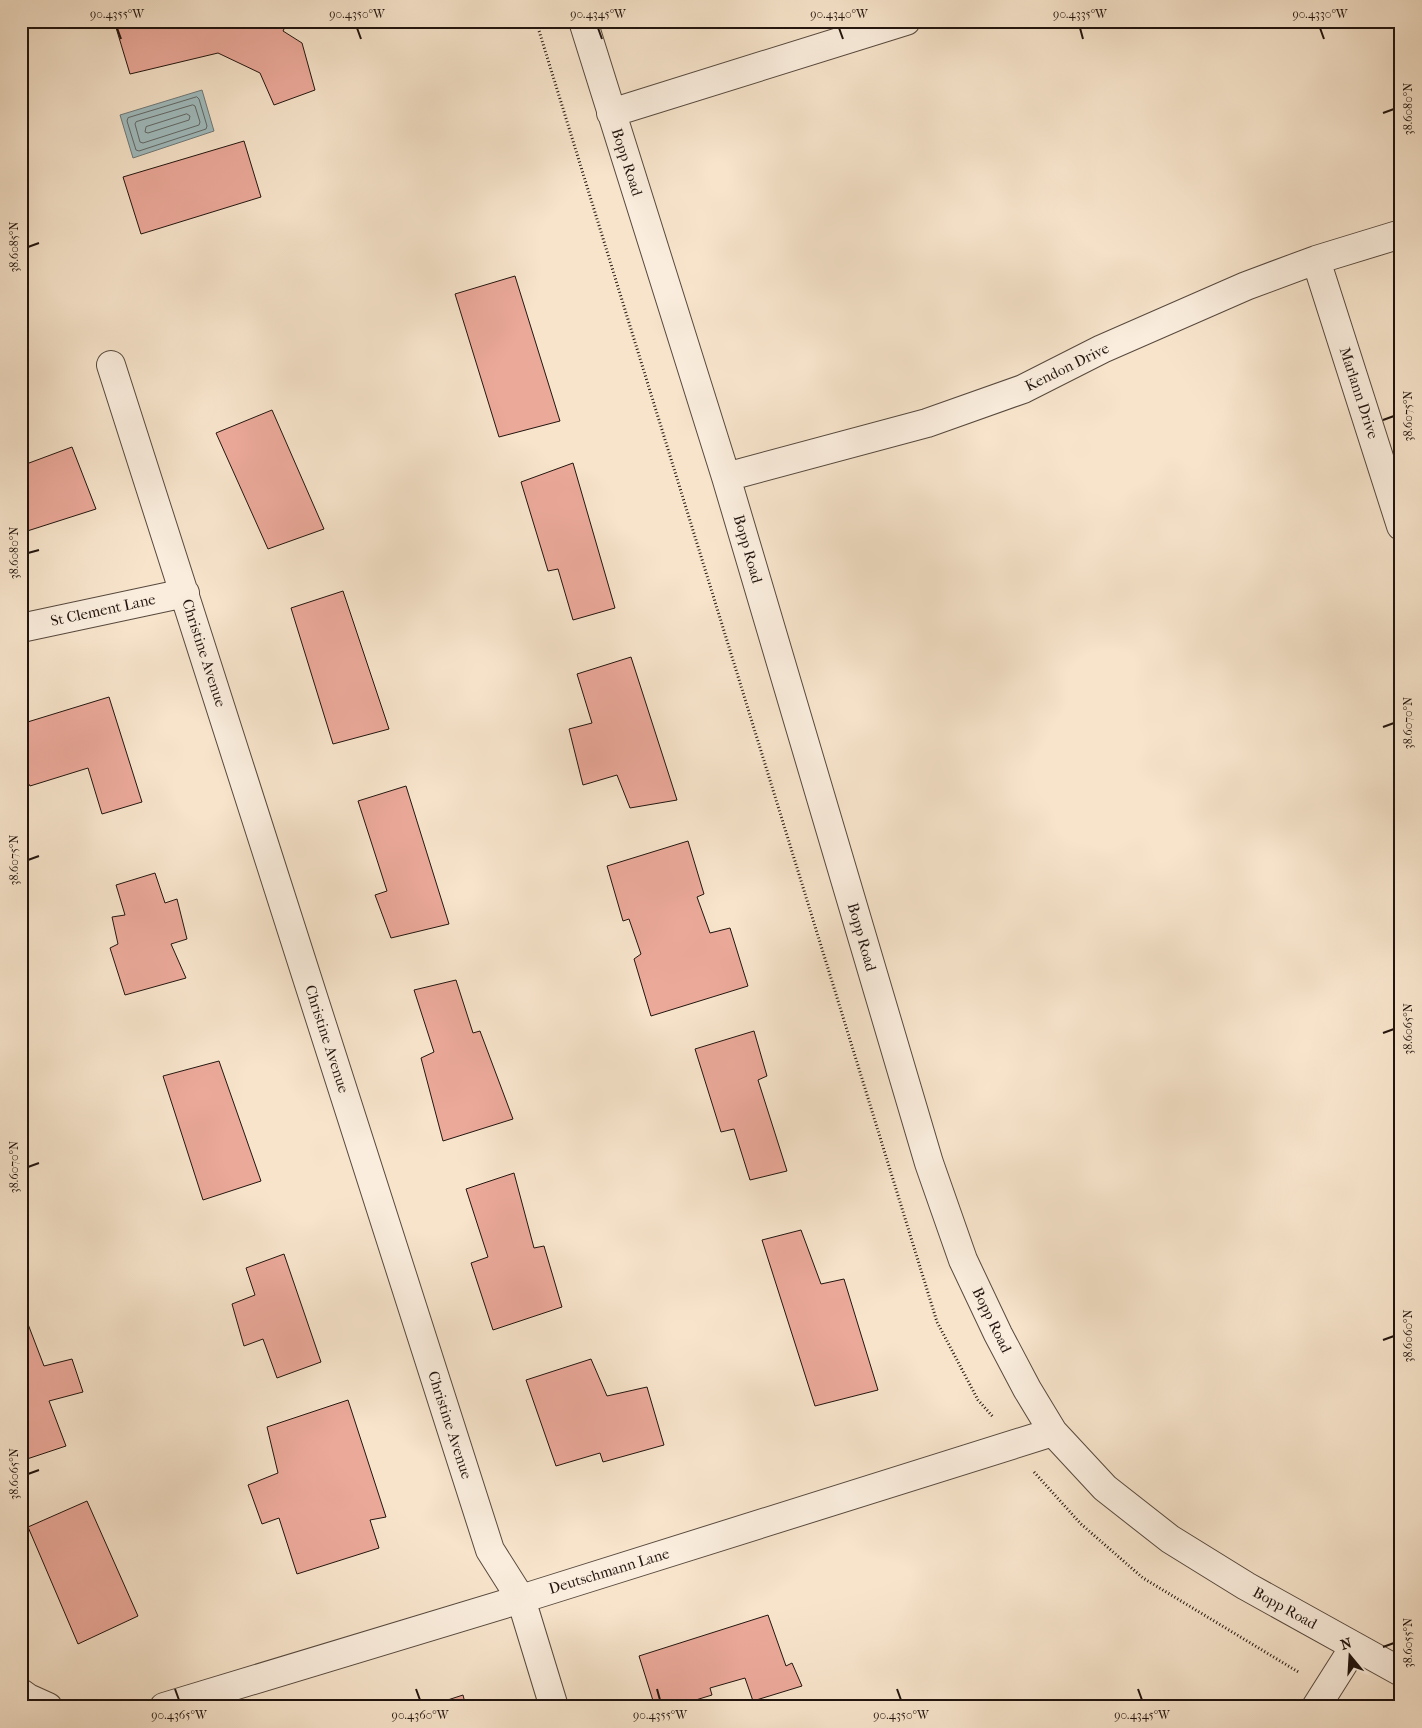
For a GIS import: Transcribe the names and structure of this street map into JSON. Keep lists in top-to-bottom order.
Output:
{
  "streets": {
    "street": [
      "Bopp Road",
      "Kendon Drive",
      "Marlann Drive",
      "St Clement Lane",
      "Christine Avenue",
      "Deutschmann Lane"
    ]
  },
  "crossings": [
    ["Bopp Road", "Kendon Drive"],
    ["Bopp Road", "Deutschmann Lane"],
    ["Kendon Drive", "Marlann Drive"],
    ["St Clement Lane", "Christine Avenue"],
    ["Christine Avenue", "Deutschmann Lane"]
  ],
  "north": "top",
  "coordinates": [
    "90.4355°W",
    "90.4350°W",
    "90.4345°W",
    "90.4340°W",
    "90.4335°W",
    "90.4330°W",
    "38.6080°N",
    "38.6085°N",
    "38.6075°N",
    "38.6070°N",
    "38.6065°N",
    "38.6060°N",
    "38.6055°N",
    "90.4365°W",
    "90.4360°W"
  ]
}
